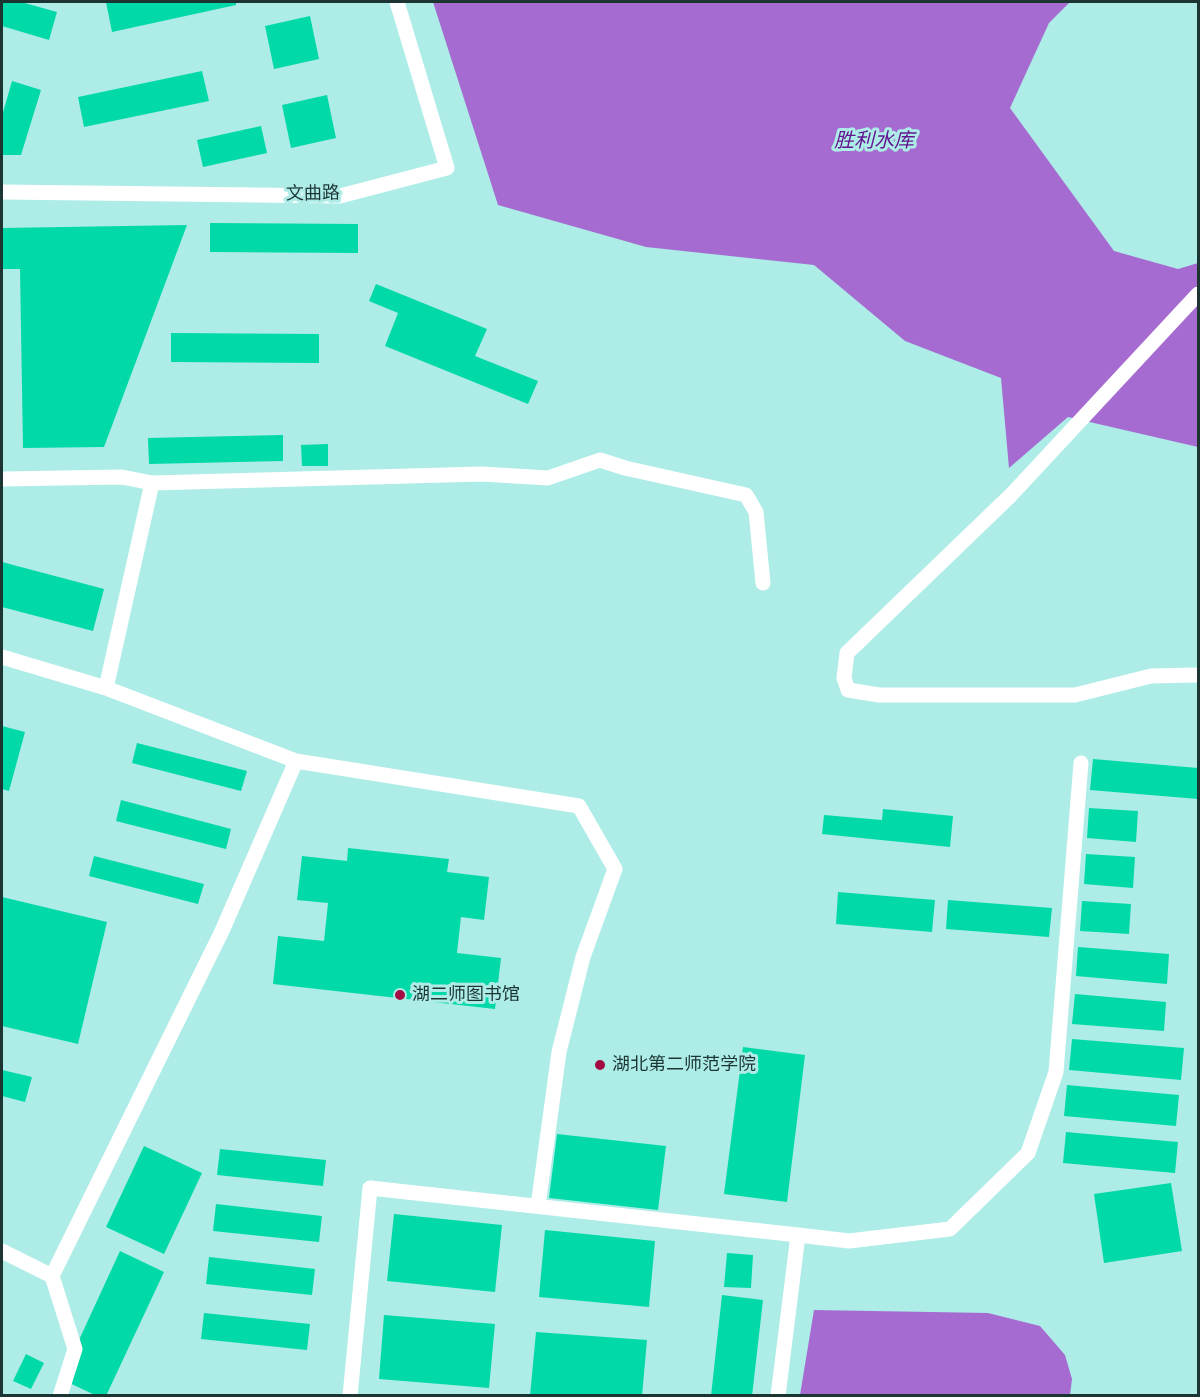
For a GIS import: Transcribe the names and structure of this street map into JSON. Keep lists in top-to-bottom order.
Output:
{
  "streets": {
    "street": ["文曲路"]
  },
  "water": ["胜利水库"],
  "places": ["湖二师图书馆", "湖北第二师范学院"]
}
